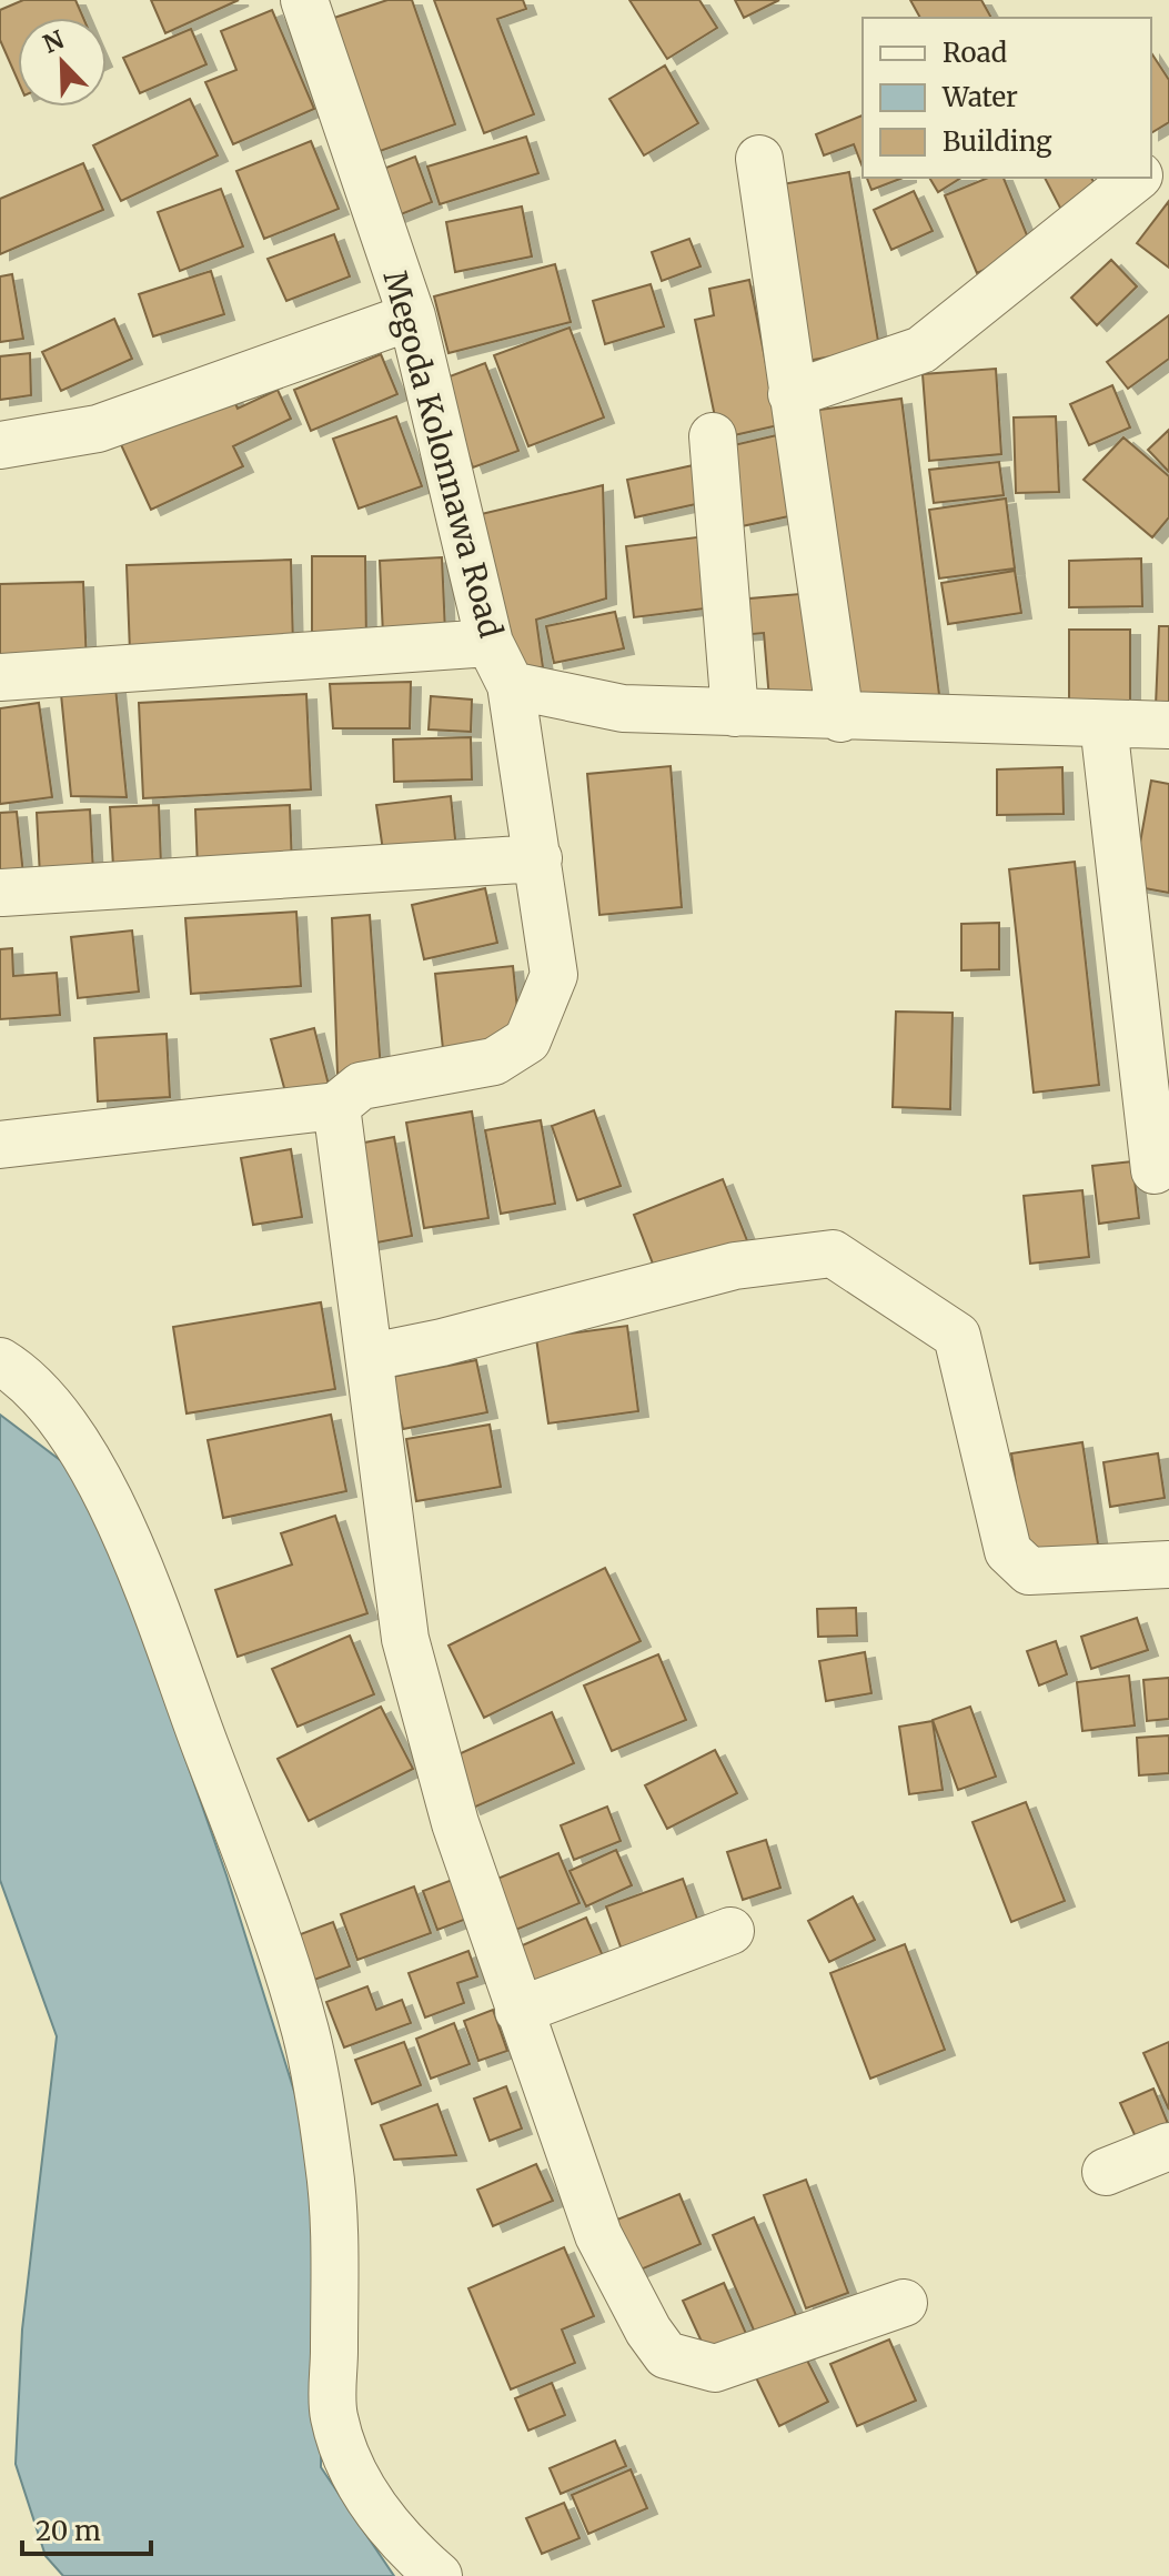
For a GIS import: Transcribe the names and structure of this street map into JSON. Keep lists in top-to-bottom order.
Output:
{
  "streets": {
    "street": ["Megoda Kolonnawa Road"]
  },
  "legend": ["Road", "Water", "Building"],
  "scale_bar": "20 m",
  "north": "top left"
}
